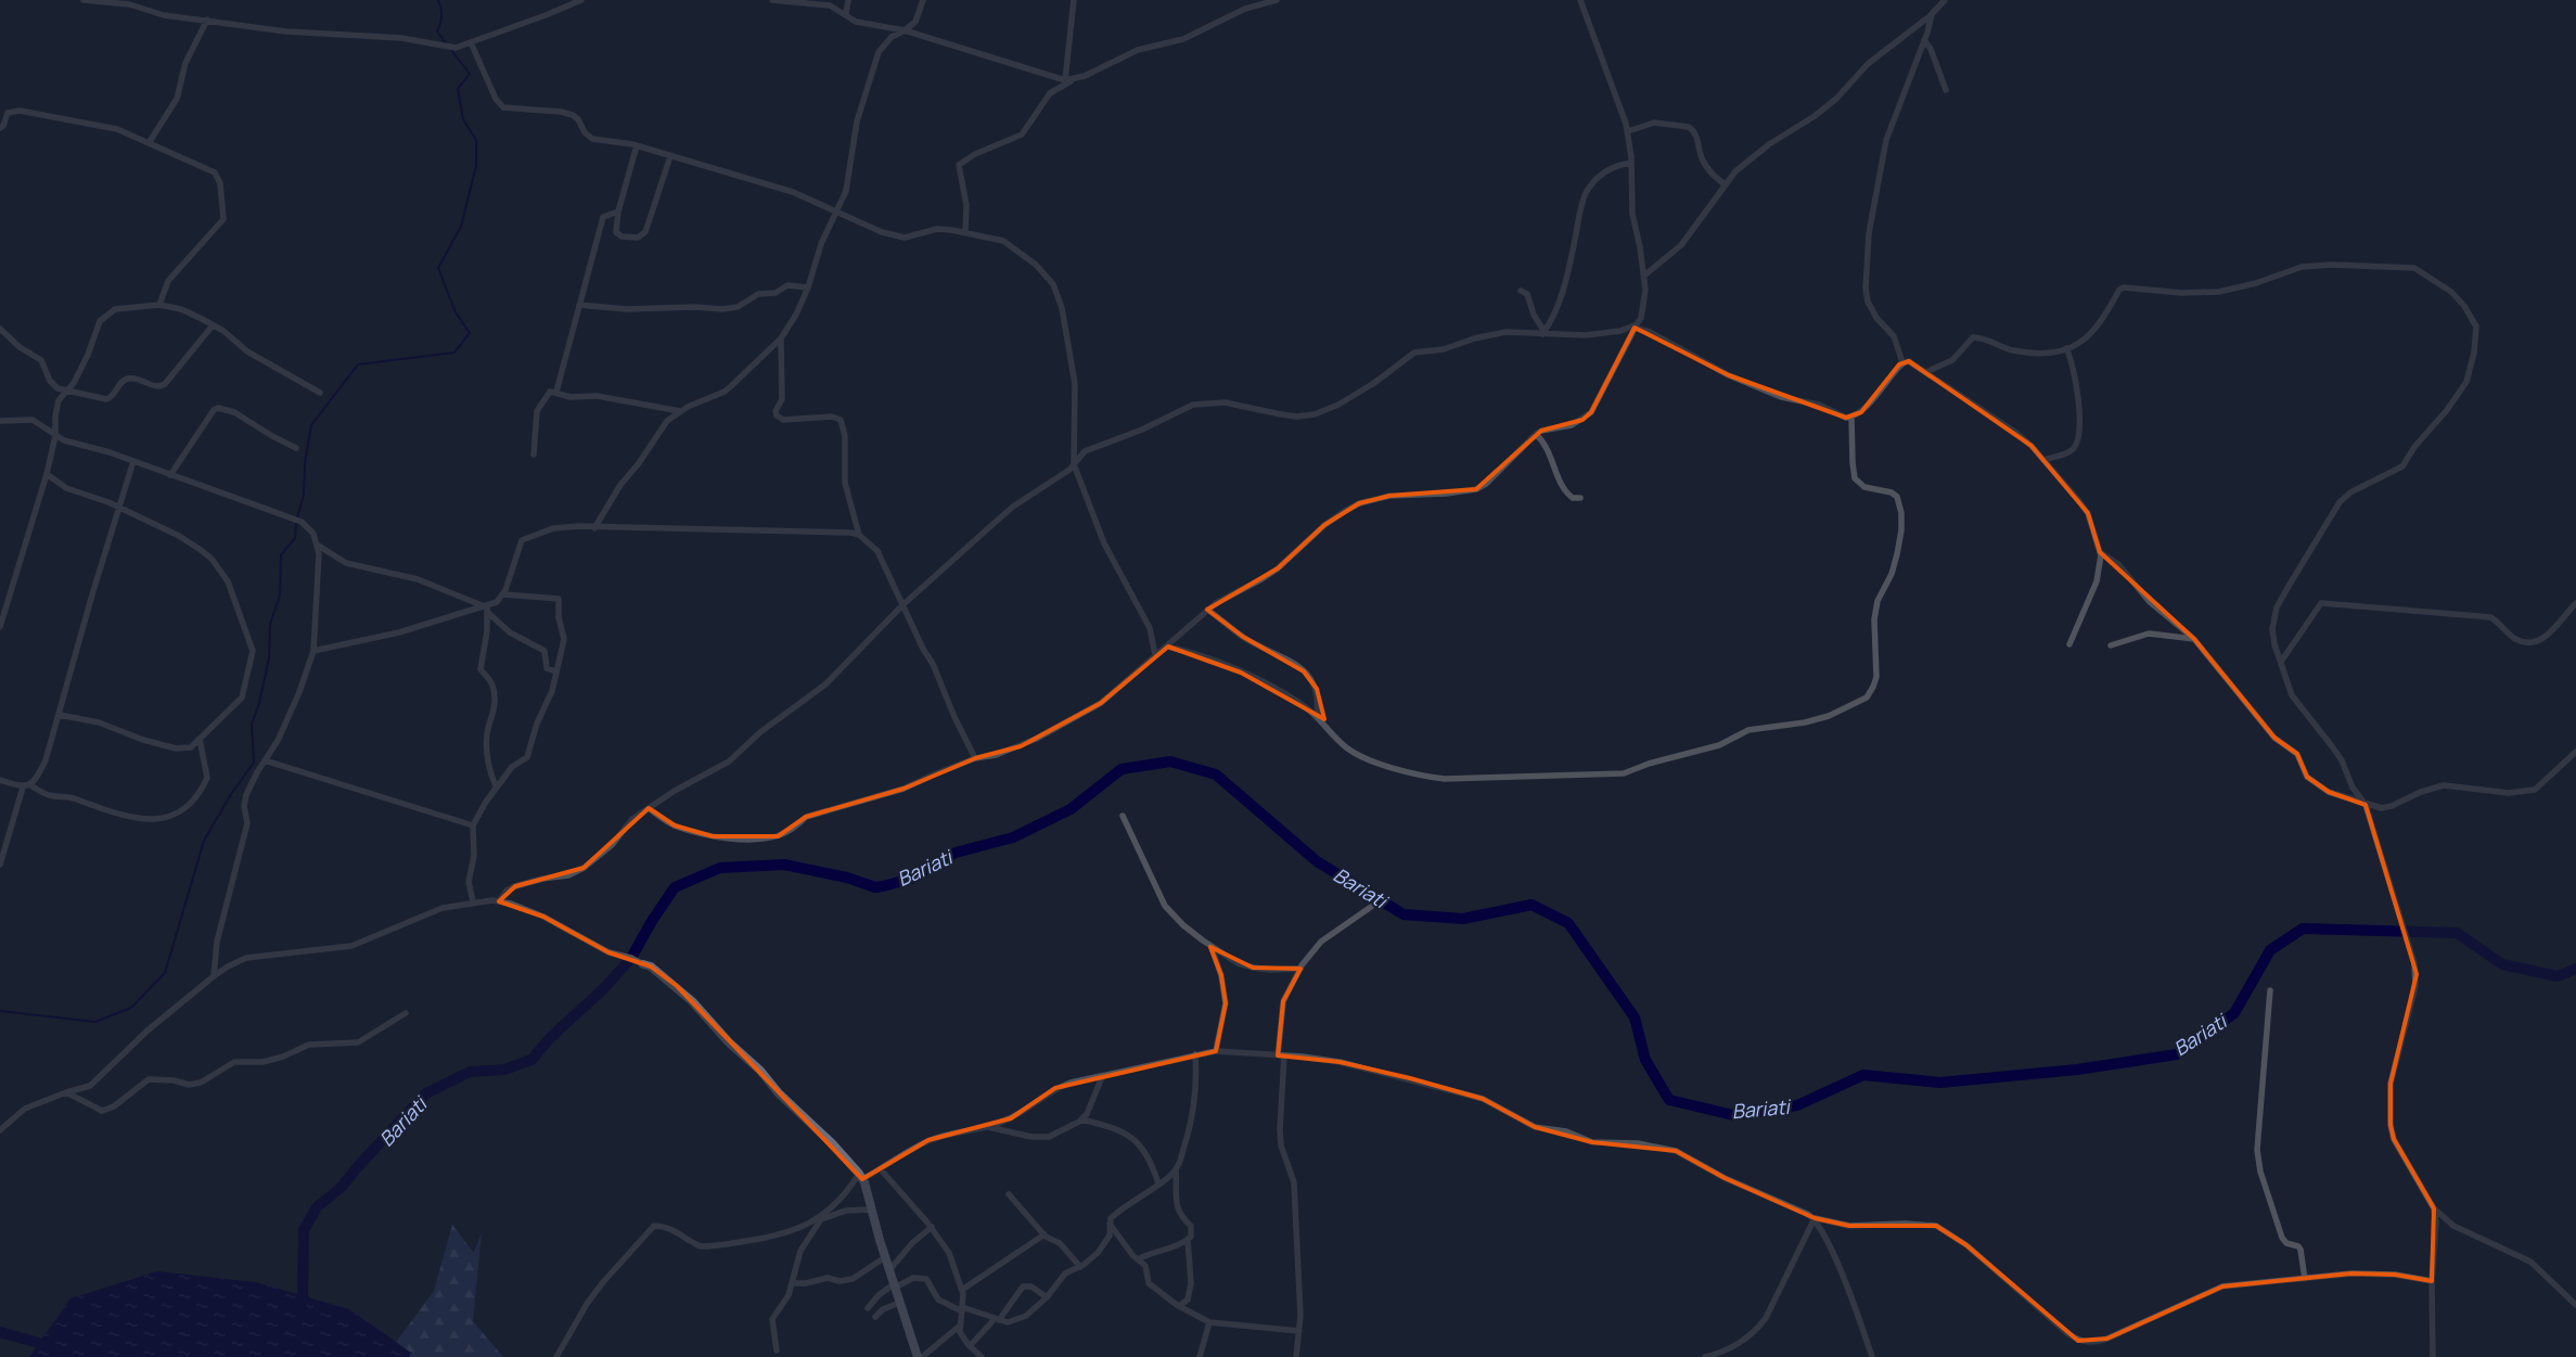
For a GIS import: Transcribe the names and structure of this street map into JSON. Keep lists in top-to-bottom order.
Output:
{
  "water": ["Bariati"]
}
